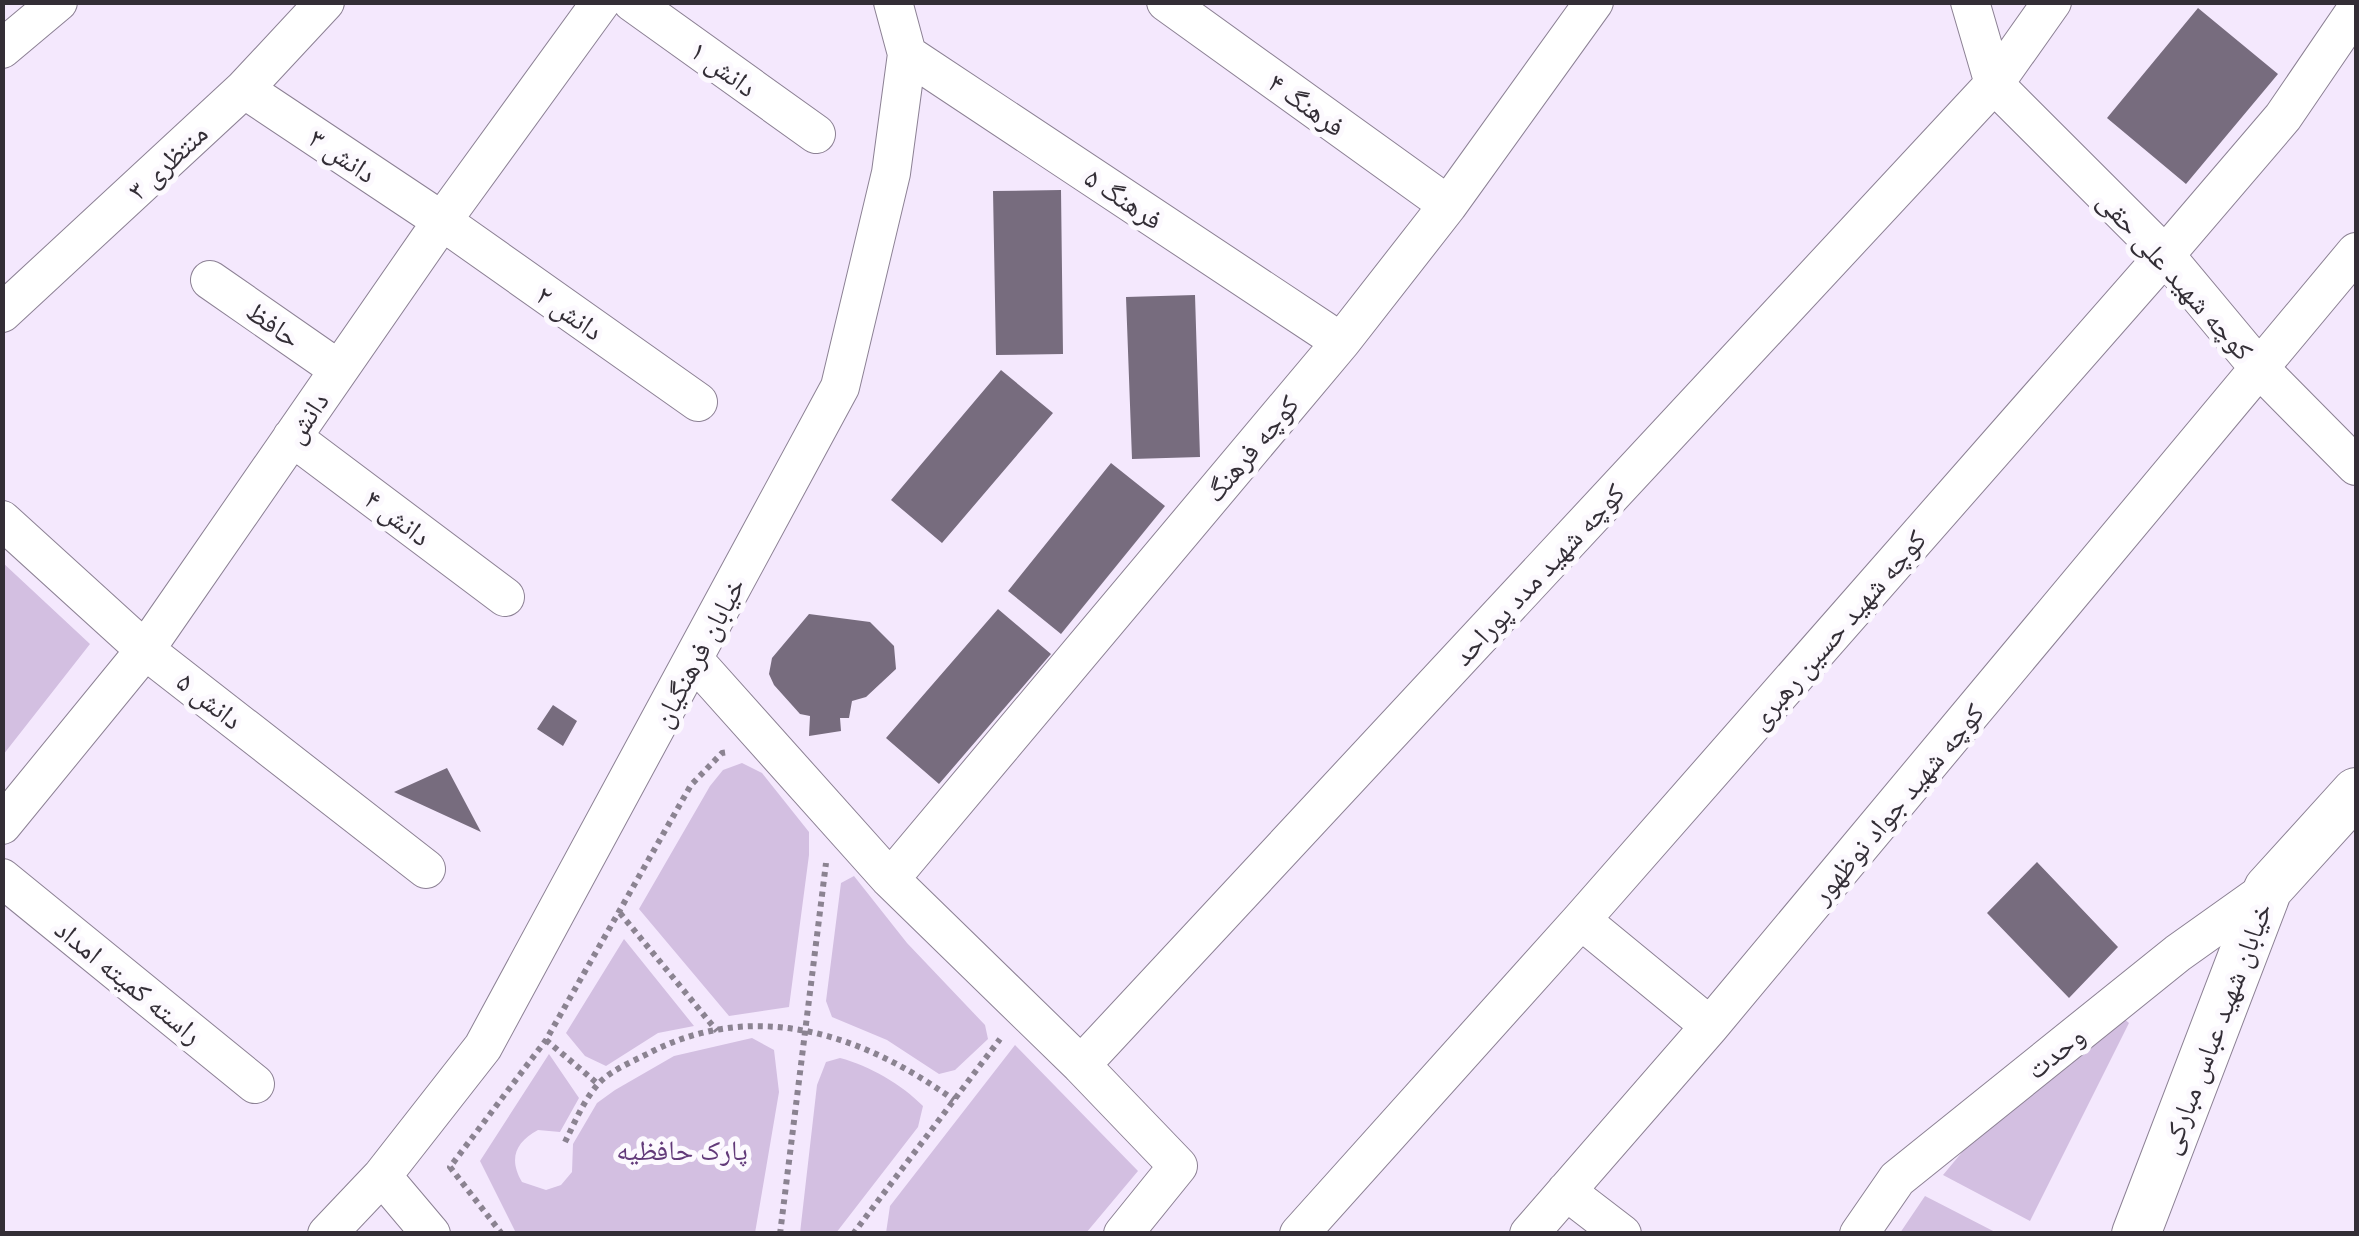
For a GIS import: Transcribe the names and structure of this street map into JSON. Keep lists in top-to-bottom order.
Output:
{
  "streets": {
    "street": [
      "دانش ۱",
      "فرهنگ ۴",
      "دانش ۳",
      "منتظری ۳",
      "فرهنگ ۵",
      "کوچه شهید علی حقی",
      "دانش ۲",
      "حافظ",
      "دانش",
      "کوچه فرهنگ",
      "دانش ۴",
      "کوچه شهید مدد پوراحد",
      "کوچه شهید حسین رهبری",
      "خیابان فرهنگیان",
      "دانش ۵",
      "کوچه شهید جواد نوظهور",
      "راسته کمیته امداد",
      "خیابان شهید عباس مبارکی",
      "وحدت"
    ]
  },
  "crossings": [
    ["فرهنگ ۴", "کوچه فرهنگ"],
    ["دانش ۳", "منتظری ۳"],
    ["دانش ۳", "دانش ۲"],
    ["دانش ۳", "دانش"],
    ["فرهنگ ۵", "کوچه فرهنگ"],
    ["فرهنگ ۵", "خیابان فرهنگیان"],
    ["کوچه شهید علی حقی", "کوچه شهید مدد پوراحد"],
    ["کوچه شهید علی حقی", "کوچه شهید حسین رهبری"],
    ["کوچه شهید علی حقی", "کوچه شهید جواد نوظهور"],
    ["دانش ۲", "دانش"],
    ["حافظ", "دانش"],
    ["دانش", "دانش ۴"],
    ["دانش", "دانش ۵"],
    ["خیابان شهید عباس مبارکی", "وحدت"]
  ],
  "parks": ["پارک حافظیه"]
}
